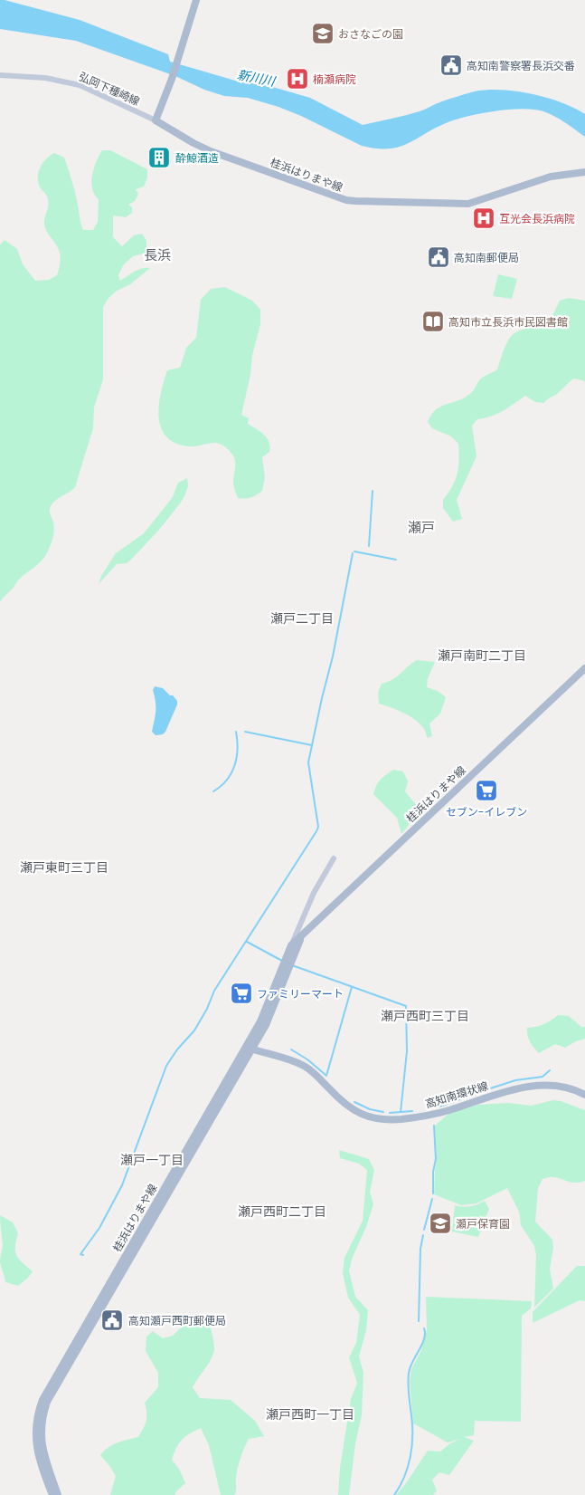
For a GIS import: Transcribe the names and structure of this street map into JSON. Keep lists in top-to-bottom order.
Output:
{
  "streets": {
    "main road": ["弘岡下種崎線", "桂浜はりまや線", "高知南環状線"]
  },
  "crossings": [
    ["弘岡下種崎線", "桂浜はりまや線"],
    ["桂浜はりまや線", "高知南環状線"]
  ],
  "districts": [
    "長浜",
    "瀬戸",
    "瀬戸二丁目",
    "瀬戸南町二丁目",
    "瀬戸東町三丁目",
    "瀬戸西町三丁目",
    "瀬戸一丁目",
    "瀬戸西町二丁目",
    "瀬戸西町一丁目"
  ],
  "water": ["新川川"],
  "places": {
    "school or university": ["おさなごの園", "瀬戸保育園"],
    "public building": ["高知南警察署長浜交番", "高知南郵便局", "高知瀬戸西町郵便局"],
    "hospital": ["楠瀬病院", "互光会長浜病院"],
    "building": ["酔鯨酒造"],
    "library": ["高知市立長浜市民図書館"],
    "supermarket": ["セブン-イレブン", "ファミリーマート"]
  }
}
